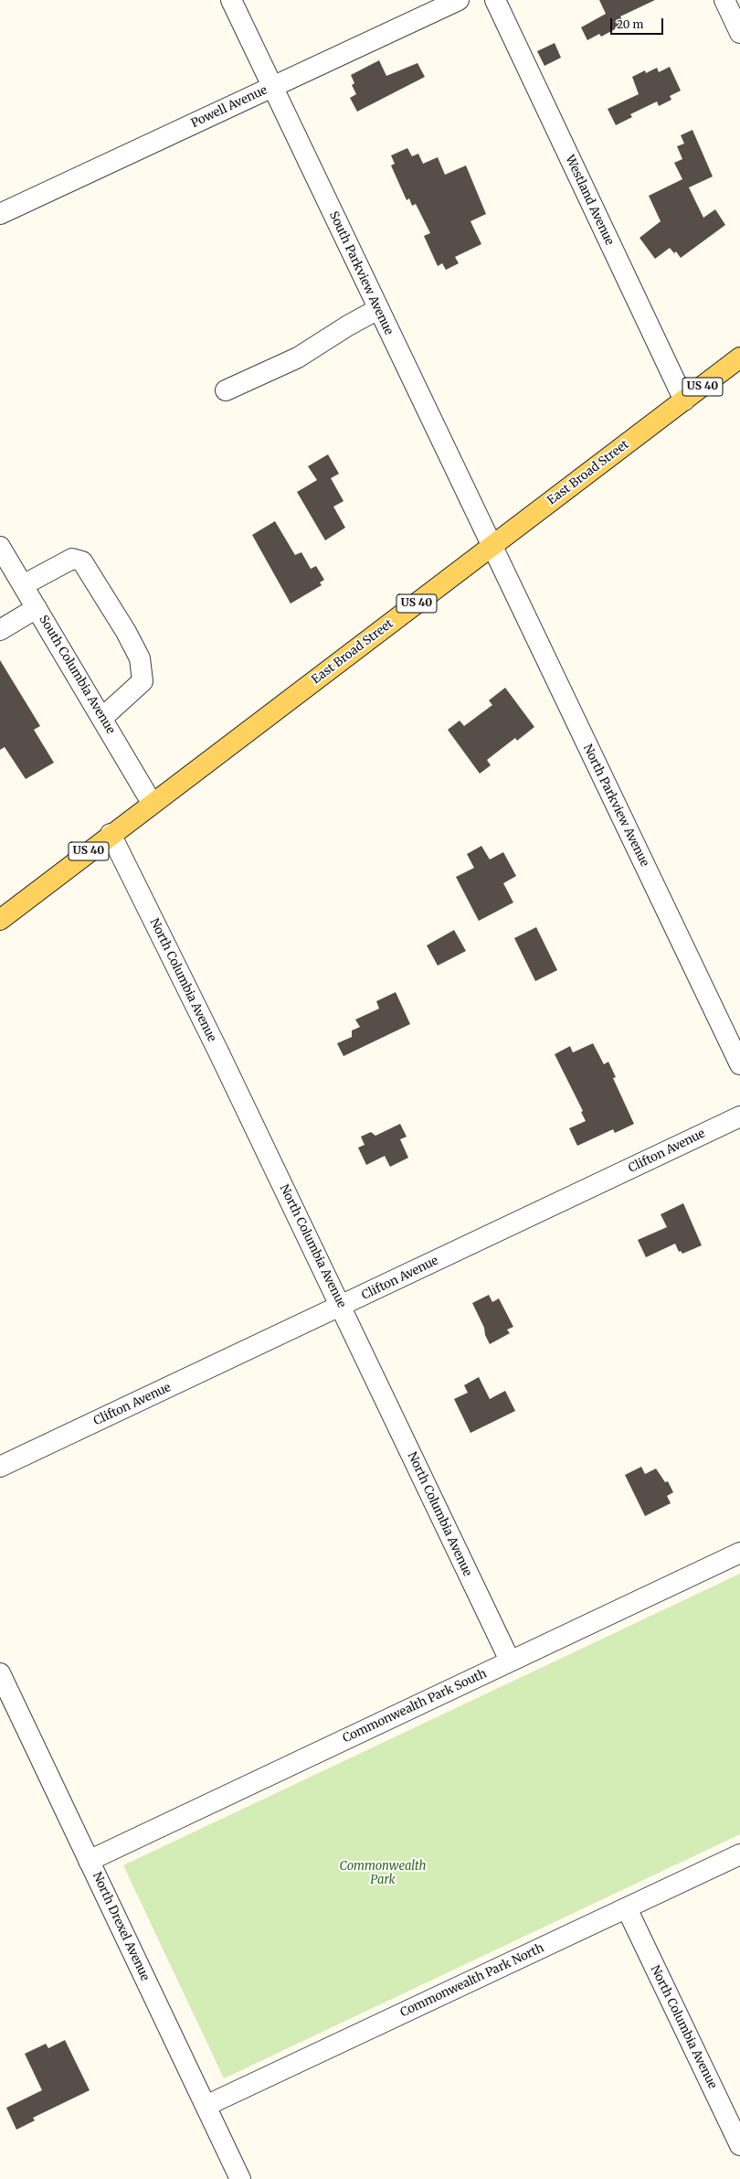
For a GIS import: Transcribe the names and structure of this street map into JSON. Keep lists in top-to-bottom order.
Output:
{
  "streets": {
    "main road": ["US 40", "East Broad Street"],
    "street": [
      "Powell Avenue",
      "Westland Avenue",
      "South Parkview Avenue",
      "South Columbia Avenue",
      "North Parkview Avenue",
      "North Columbia Avenue",
      "Clifton Avenue",
      "Commonwealth Park South",
      "North Drexel Avenue",
      "Commonwealth Park North"
    ]
  },
  "crossings": [
    ["Powell Avenue", "South Parkview Avenue"],
    ["Westland Avenue", "East Broad Street"],
    ["South Parkview Avenue", "East Broad Street"],
    ["South Parkview Avenue", "North Parkview Avenue"],
    ["East Broad Street", "South Columbia Avenue"],
    ["East Broad Street", "North Parkview Avenue"],
    ["East Broad Street", "North Columbia Avenue"],
    ["North Columbia Avenue", "Clifton Avenue"],
    ["North Columbia Avenue", "Commonwealth Park South"],
    ["North Columbia Avenue", "Commonwealth Park North"],
    ["Commonwealth Park South", "North Drexel Avenue"],
    ["North Drexel Avenue", "Commonwealth Park North"]
  ],
  "parks": ["Commonwealth Park"],
  "scale_bar": "20 m"
}
